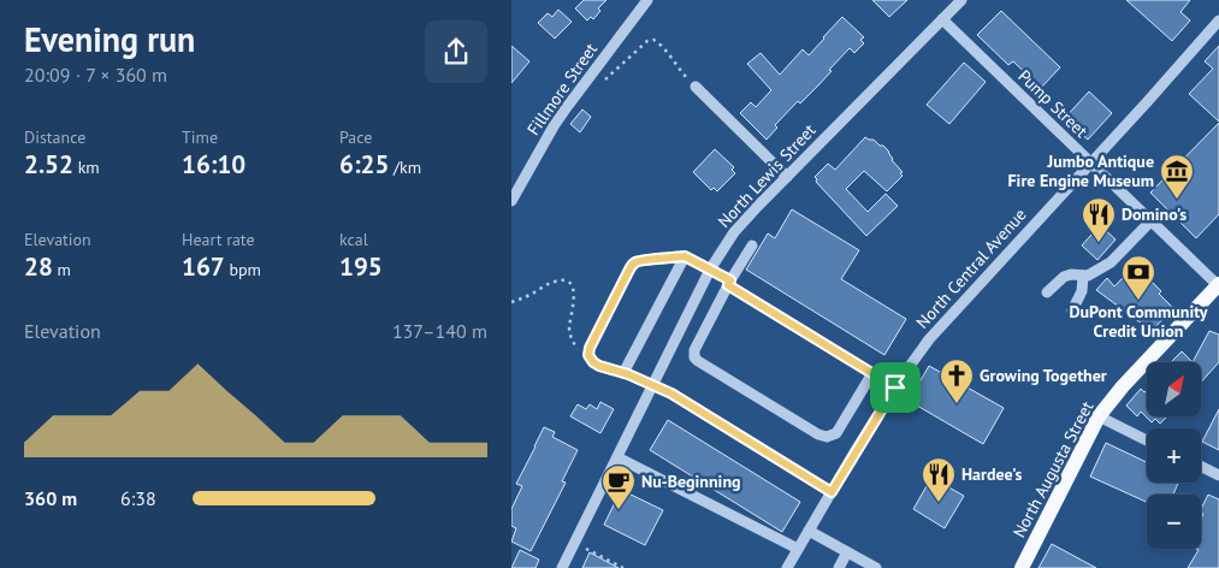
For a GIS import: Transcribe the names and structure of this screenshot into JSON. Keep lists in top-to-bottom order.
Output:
{
  "streets": {
    "main road": ["North Augusta Street"],
    "street": [
      "Fillmore Street",
      "Pump Street",
      "North Lewis Street",
      "North Central Avenue"
    ]
  },
  "crossings": [
    ["Pump Street", "North Lewis Street"],
    ["Pump Street", "North Central Avenue"],
    ["Pump Street", "North Augusta Street"]
  ],
  "places": {
    "museum": ["Jumbo Antique Fire Engine Museum"],
    "restaurant": ["Domino's", "Hardee's"],
    "bank": ["DuPont Community Credit Union"],
    "church": ["Growing Together"],
    "cafe": ["Nu-Beginning"]
  },
  "north": "top right",
  "page": {
    "heading": ["Evening run", "20:09 · 7 × 360 m"],
    "stats": [
      ["Distance", "2.52 km"],
      ["Time", "16:10"],
      ["Pace", "6:25 /km"],
      ["Elevation", "28 m"],
      ["Heart rate", "167 bpm"],
      ["kcal", "195"]
    ],
    "chart": ["Elevation", "137–140 m"],
    "map_buttons": ["+", "−"],
    "list": [
      {
        "name": "360 m",
        "note": "6:38"
      }
    ]
  }
}
